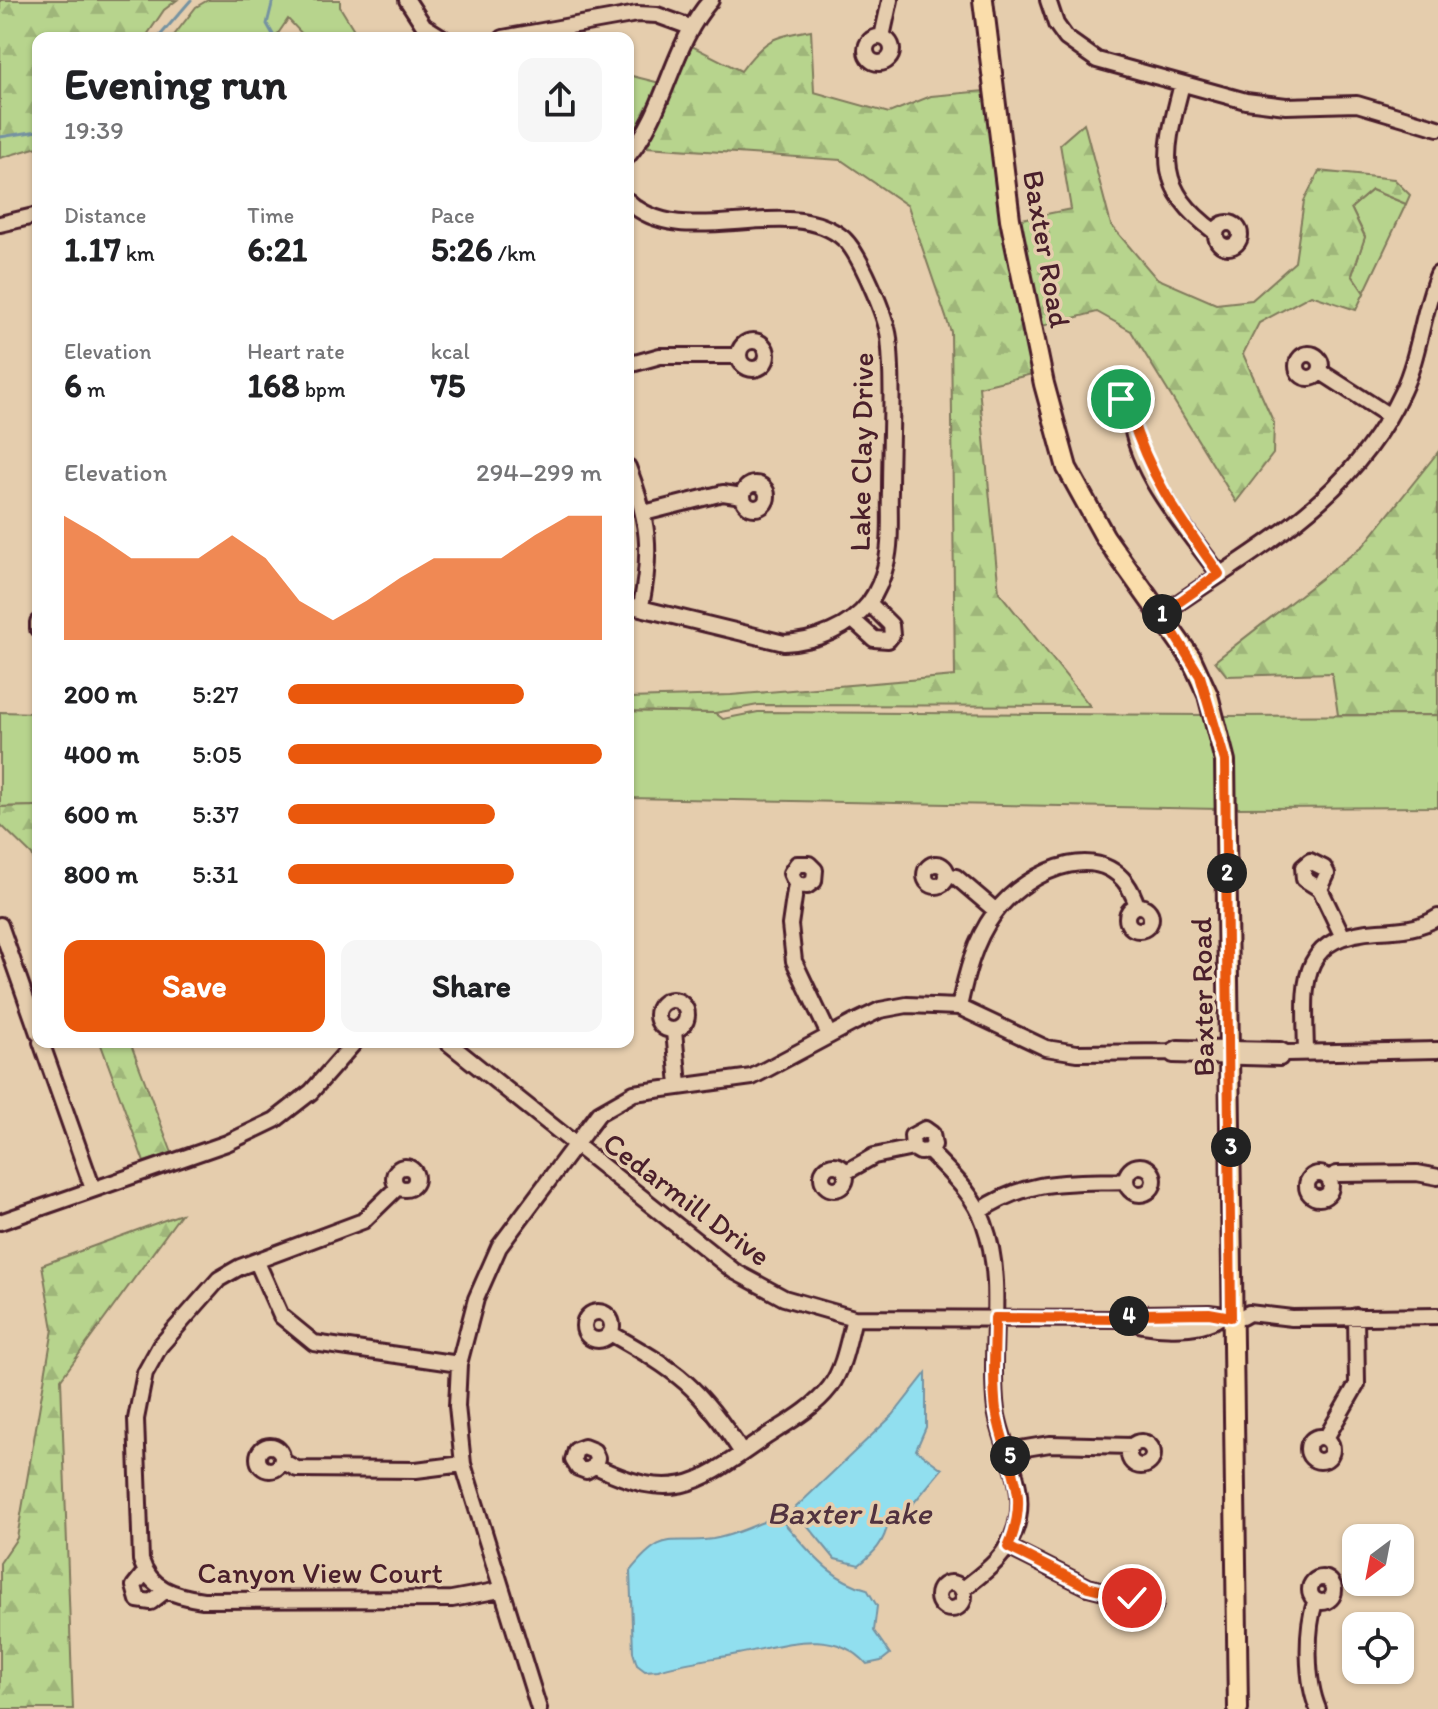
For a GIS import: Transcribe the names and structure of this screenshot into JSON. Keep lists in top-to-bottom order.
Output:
{
  "streets": {
    "main road": ["Baxter Road"],
    "street": ["Lake Clay Drive", "Cedarmill Drive", "Canyon View Court"]
  },
  "crossings": [
    ["Baxter Road", "Cedarmill Drive"]
  ],
  "water": ["Baxter Lake"],
  "north": "bottom left",
  "page": {
    "heading": ["Evening run", "19:39"],
    "stats": [
      ["Distance", "1.17 km"],
      ["Time", "6:21"],
      ["Pace", "5:26 /km"],
      ["Elevation", "6 m"],
      ["Heart rate", "168 bpm"],
      ["kcal", "75"]
    ],
    "chart": ["Elevation", "294–299 m"],
    "pins": [
      "1",
      "2",
      "3",
      "4",
      "5"
    ],
    "list": [
      {
        "name": "200 m",
        "note": "5:27"
      },
      {
        "name": "400 m",
        "note": "5:05"
      },
      {
        "name": "600 m",
        "note": "5:37"
      },
      {
        "name": "800 m",
        "note": "5:31"
      }
    ],
    "buttons": ["Save", "Share"]
  }
}
